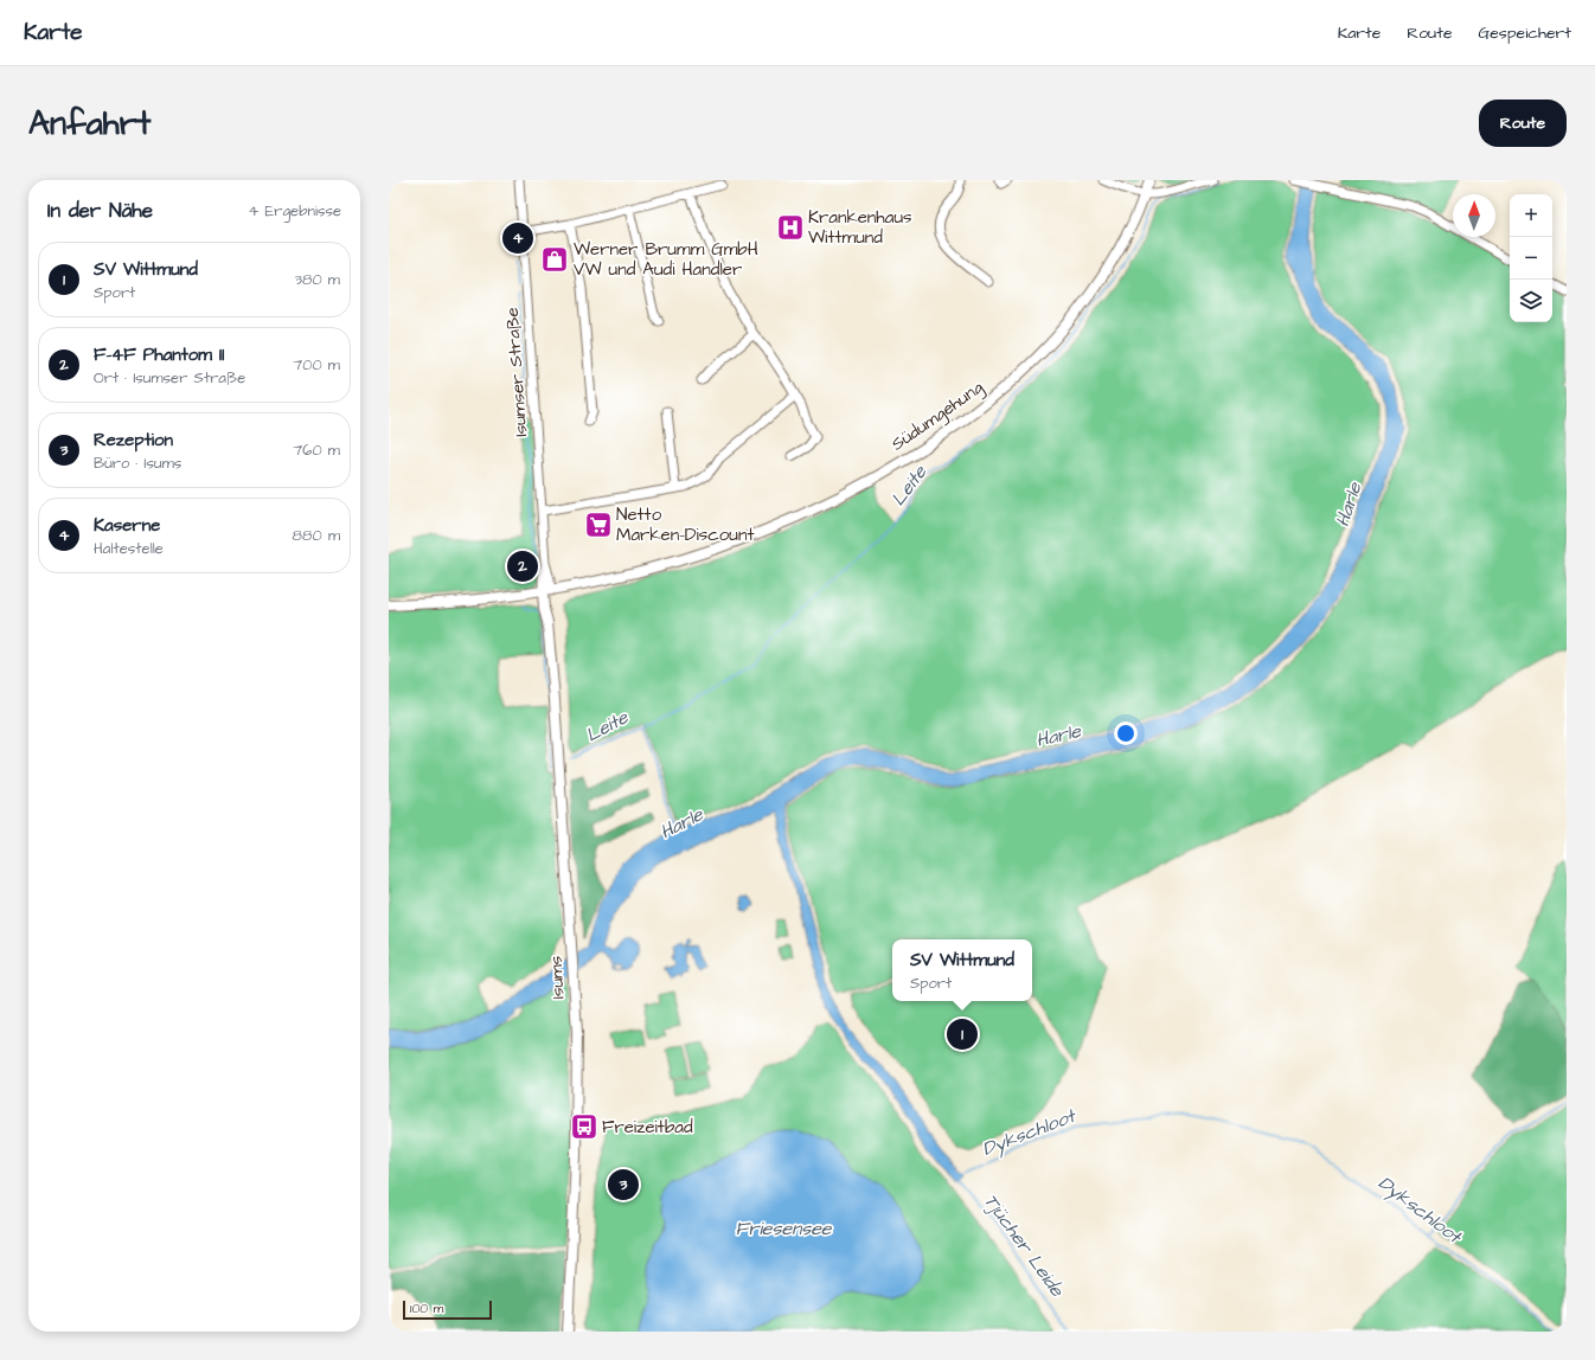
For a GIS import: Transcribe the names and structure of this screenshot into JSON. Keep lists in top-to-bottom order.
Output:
{
  "streets": {
    "main road": ["Südumgehung", "Isums"],
    "street": ["Isumser Straße"]
  },
  "crossings": [
    ["Isumser Straße", "Südumgehung"],
    ["Isumser Straße", "Isums"],
    ["Südumgehung", "Isums"]
  ],
  "water": [
    "Leite",
    "Harle",
    "Dykschloot",
    "Friesensee",
    "Tjücher Leide"
  ],
  "places": {
    "hospital": ["Krankenhaus Wittmund"],
    "shop": ["Werner Brumm GmbH VW und Audi Handler"],
    "supermarket": ["Netto Marken-Discount"],
    "bus stop": ["Freizeitbad"]
  },
  "scale_bar": "100 m",
  "north": "top",
  "page": {
    "header": "Karte",
    "nav": ["Karte", "Route", "Gespeichert"],
    "buttons": "Route",
    "title": "Anfahrt",
    "heading": ["In der Nähe", "4 Ergebnisse"],
    "map_buttons": ["+", "−"],
    "pins": [
      "4",
      "2",
      "1",
      "3"
    ],
    "list": [
      {
        "mark": "1",
        "name": "SV Wittmund",
        "note": "Sport",
        "value": "380 m"
      },
      {
        "mark": "2",
        "name": "F-4F Phantom II",
        "note": "Ort · Isumser Straße",
        "value": "700 m"
      },
      {
        "mark": "3",
        "name": "Rezeption",
        "note": "Büro · Isums",
        "value": "760 m"
      },
      {
        "mark": "4",
        "name": "Kaserne",
        "note": "Haltestelle",
        "value": "880 m"
      }
    ],
    "popup": ["SV Wittmund", "Sport"],
    "scale": "100 m"
  }
}
